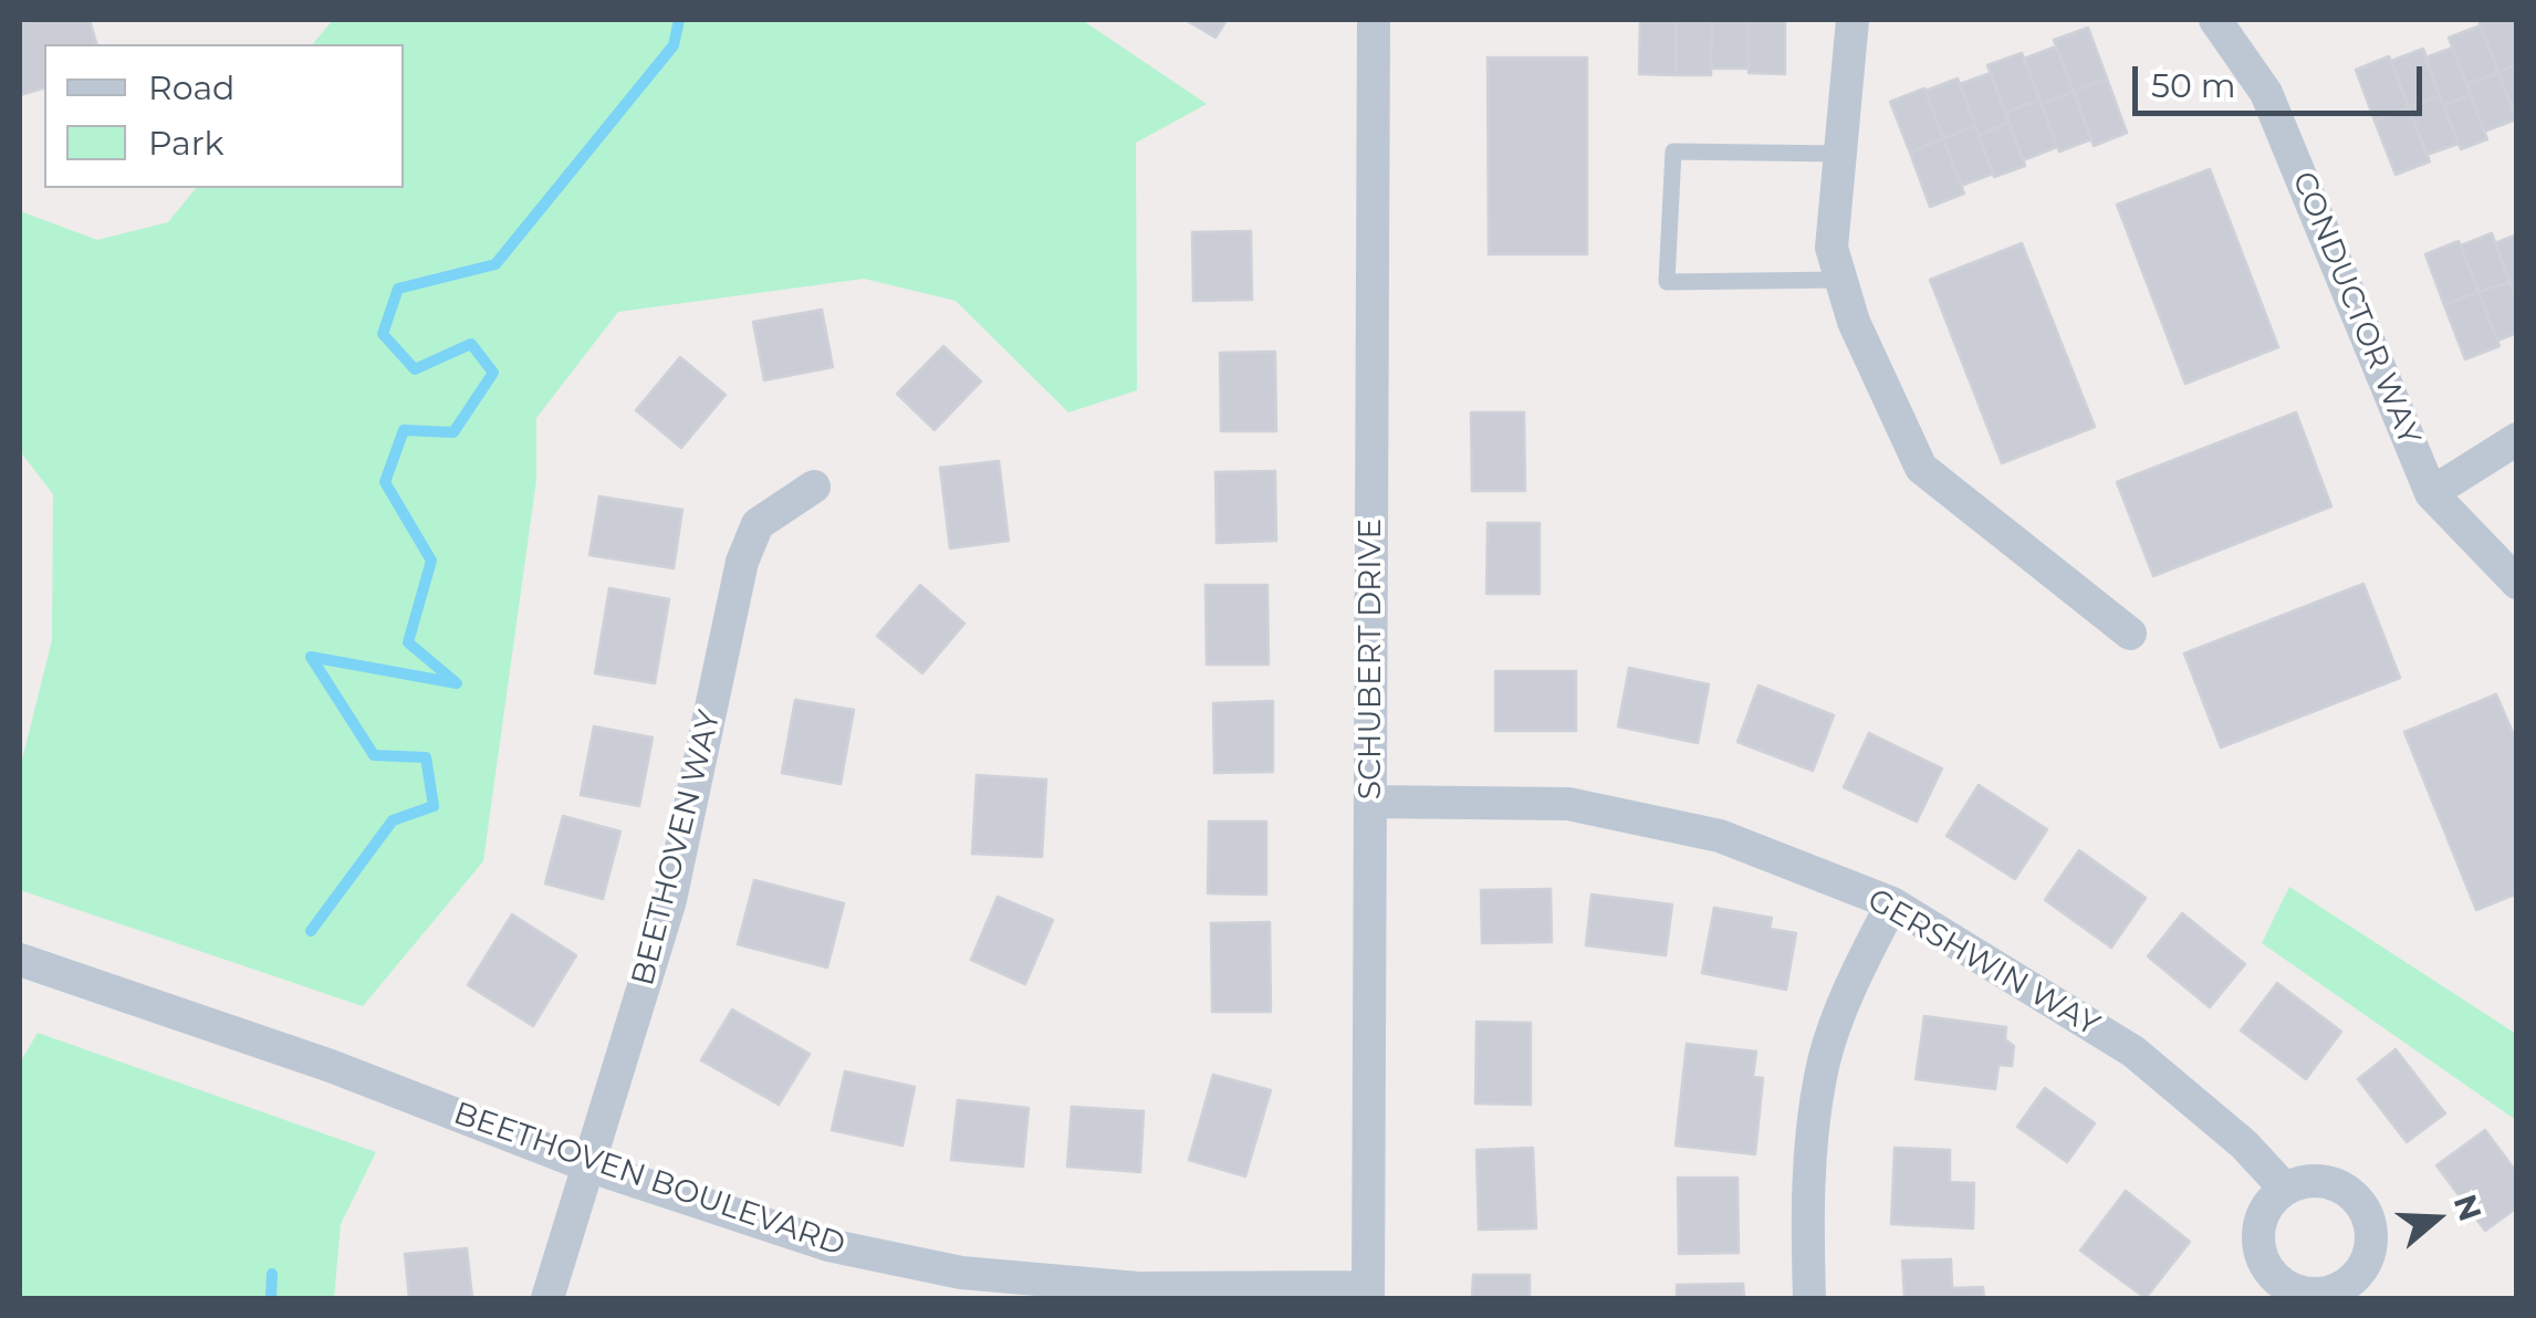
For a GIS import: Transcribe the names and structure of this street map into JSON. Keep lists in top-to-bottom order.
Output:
{
  "streets": {
    "street": [
      "CONDUCTOR WAY",
      "SCHUBERT DRIVE",
      "BEETHOVEN WAY",
      "GERSHWIN WAY",
      "BEETHOVEN BOULEVARD"
    ]
  },
  "crossings": [
    ["SCHUBERT DRIVE", "GERSHWIN WAY"],
    ["SCHUBERT DRIVE", "BEETHOVEN BOULEVARD"],
    ["BEETHOVEN WAY", "BEETHOVEN BOULEVARD"]
  ],
  "legend": ["Road", "Park"],
  "scale_bar": "50 m",
  "north": "right"
}
